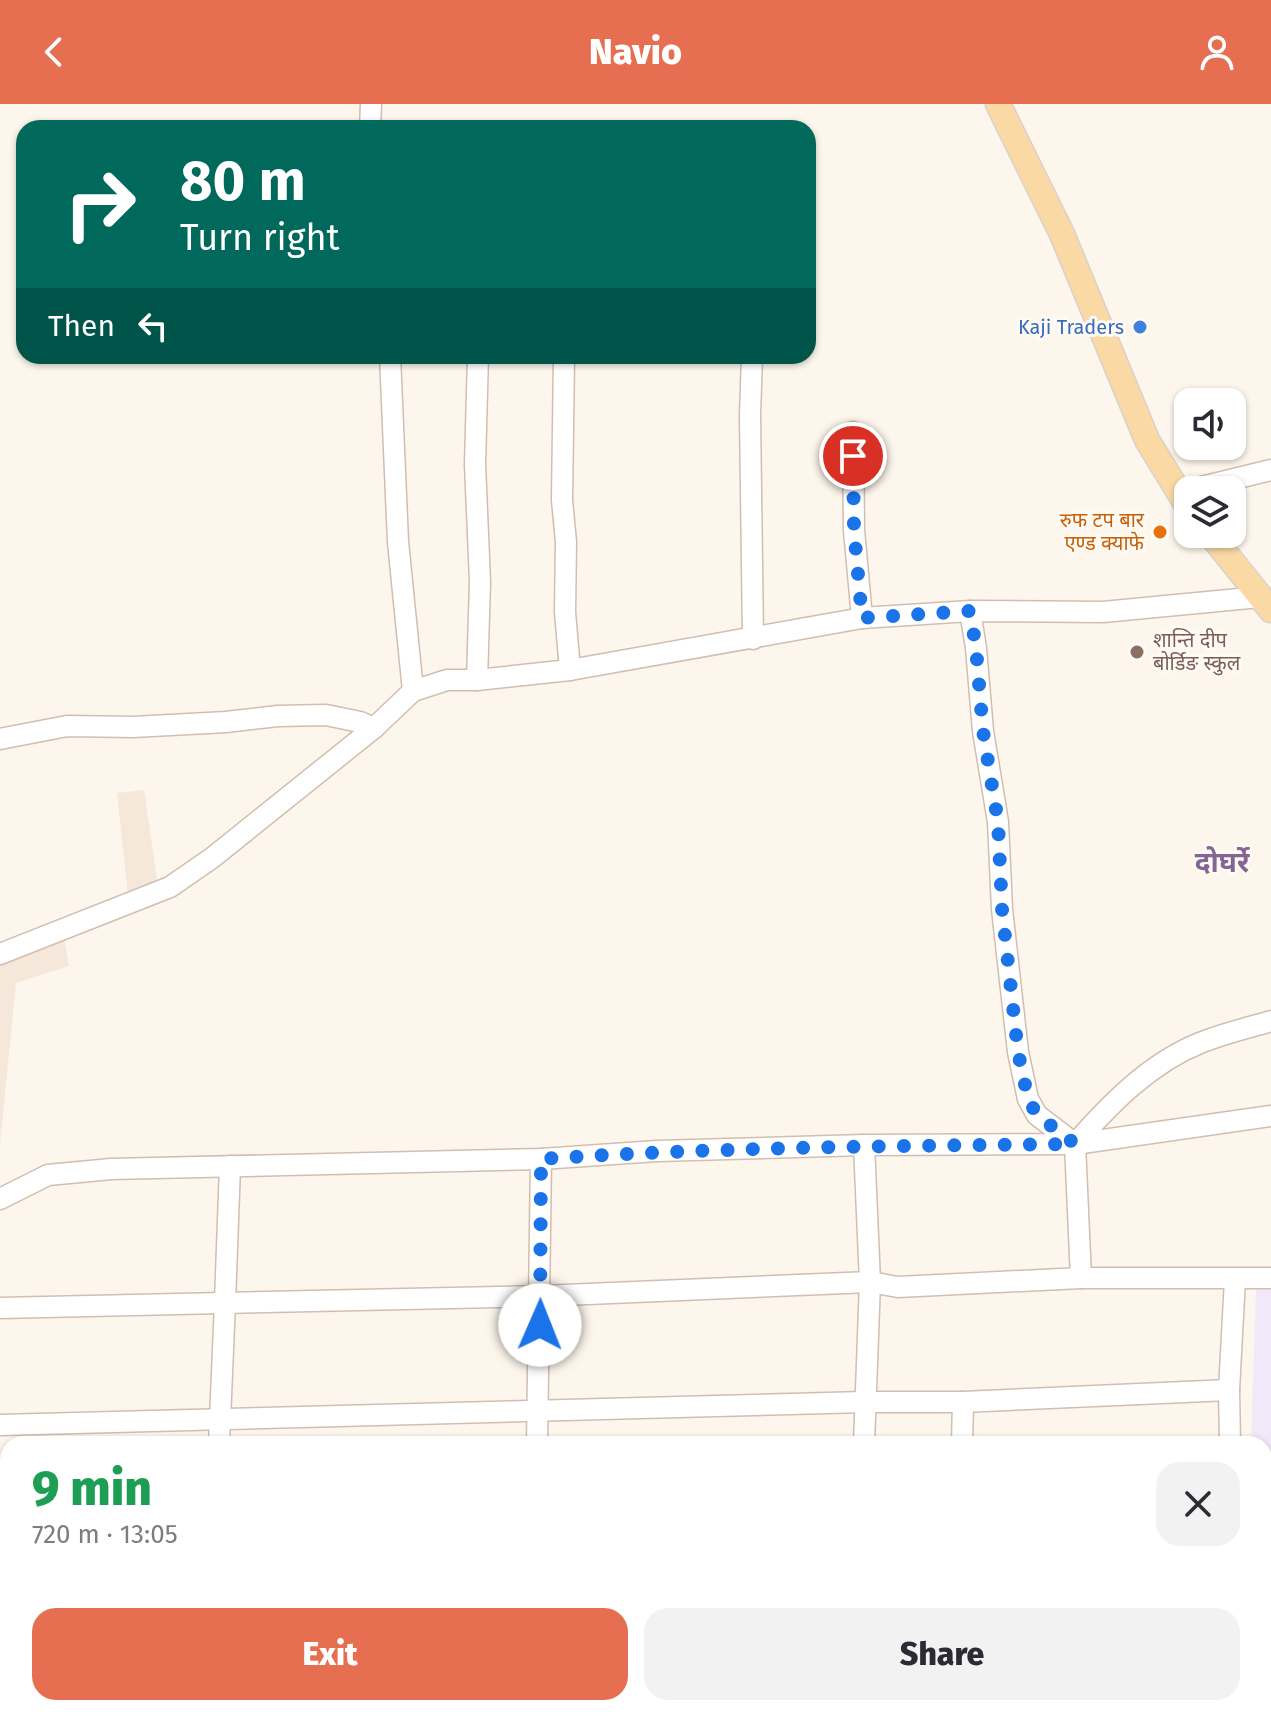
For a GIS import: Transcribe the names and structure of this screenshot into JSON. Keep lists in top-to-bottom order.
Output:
{
  "districts": ["दोघर्रे"],
  "places": ["Kaji Traders", "रुफ टप बार एण्ड क्याफे", "शान्ति दीप बोर्डिङ स्कुल"],
  "page": {
    "header": "Navio",
    "turn": ["80 m", "Turn right"],
    "then": "Then",
    "heading": ["9 min", "720 m · 13:05"],
    "buttons": ["Exit", "Share"]
  }
}
